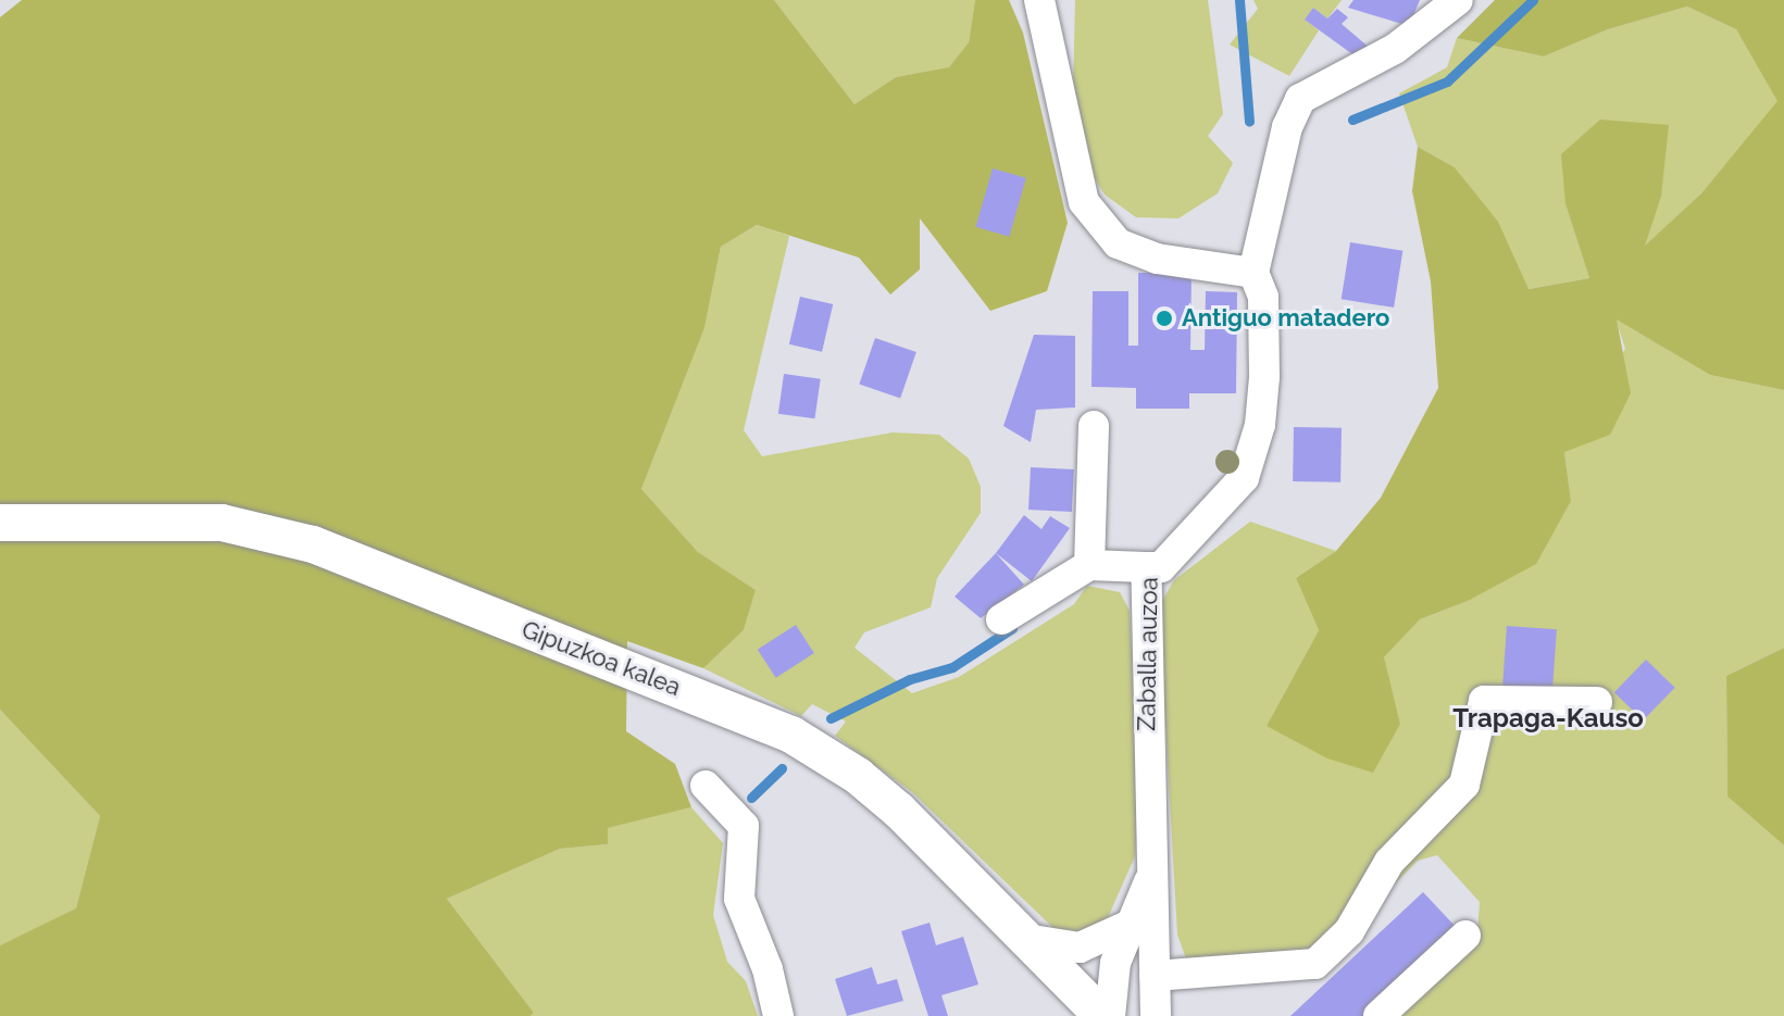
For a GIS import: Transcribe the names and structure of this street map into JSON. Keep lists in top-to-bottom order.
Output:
{
  "streets": {
    "street": ["Zaballa auzoa", "Gipuzkoa kalea"]
  },
  "districts": ["Trapaga-Kauso"],
  "places": ["Antiguo matadero"]
}
